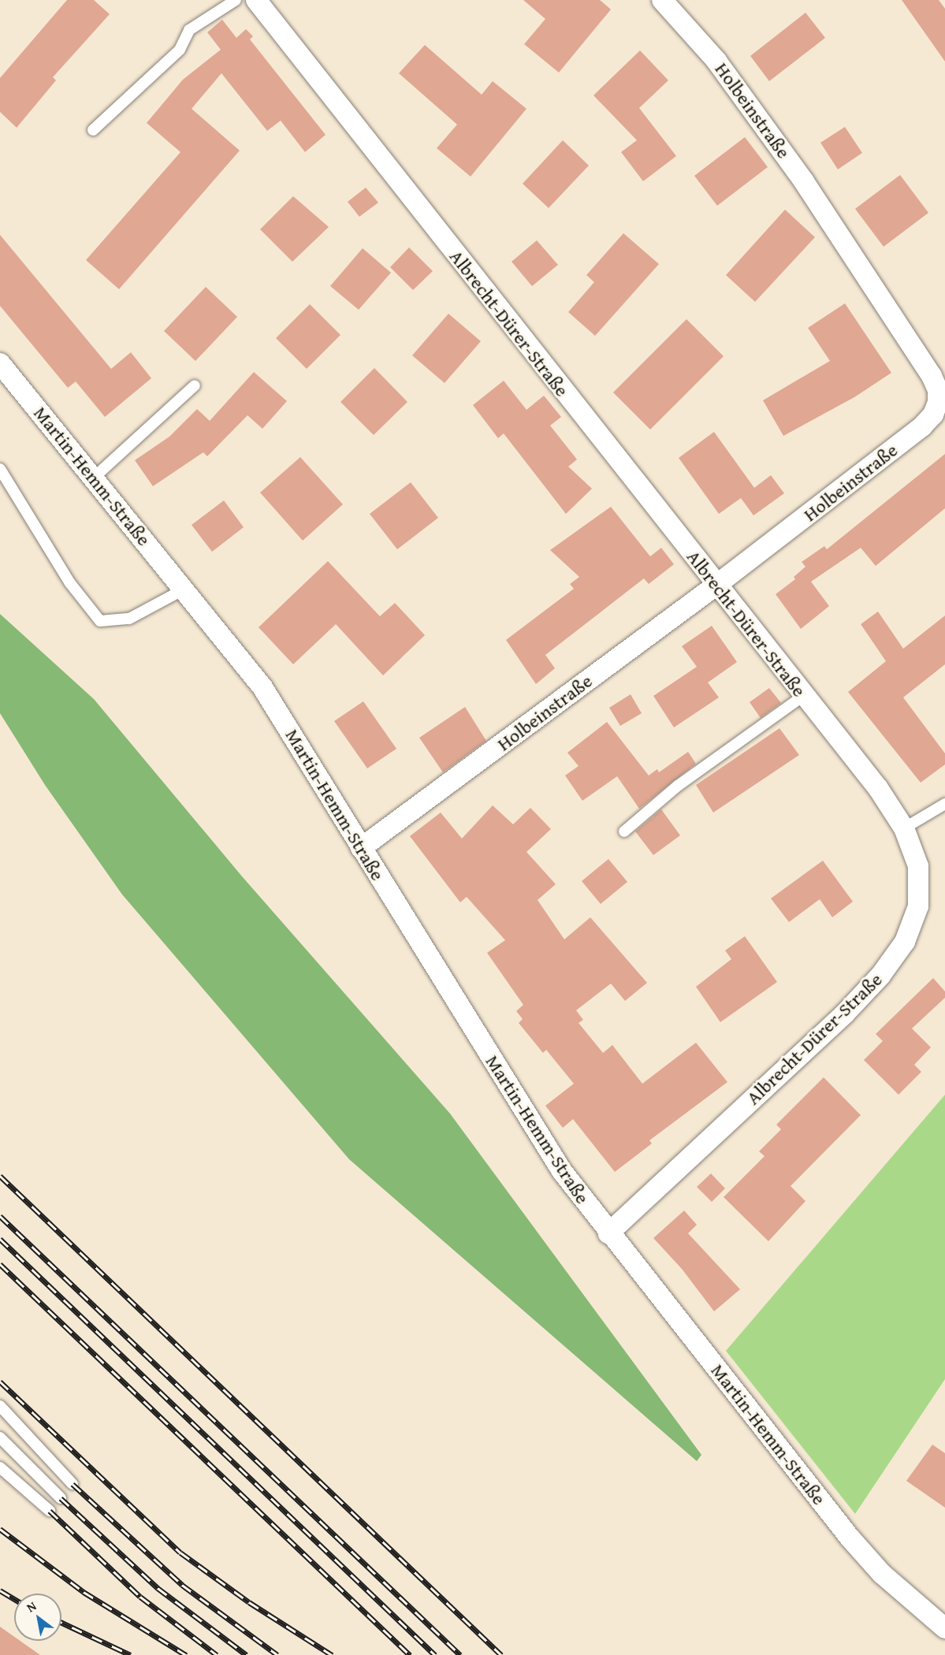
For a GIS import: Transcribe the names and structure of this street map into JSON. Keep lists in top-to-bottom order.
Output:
{
  "streets": {
    "street": ["Holbeinstraße", "Albrecht-Dürer-Straße", "Martin-Hemm-Straße"]
  },
  "crossings": [
    ["Holbeinstraße", "Albrecht-Dürer-Straße"],
    ["Holbeinstraße", "Martin-Hemm-Straße"],
    ["Albrecht-Dürer-Straße", "Martin-Hemm-Straße"]
  ],
  "north": "top left"
}
